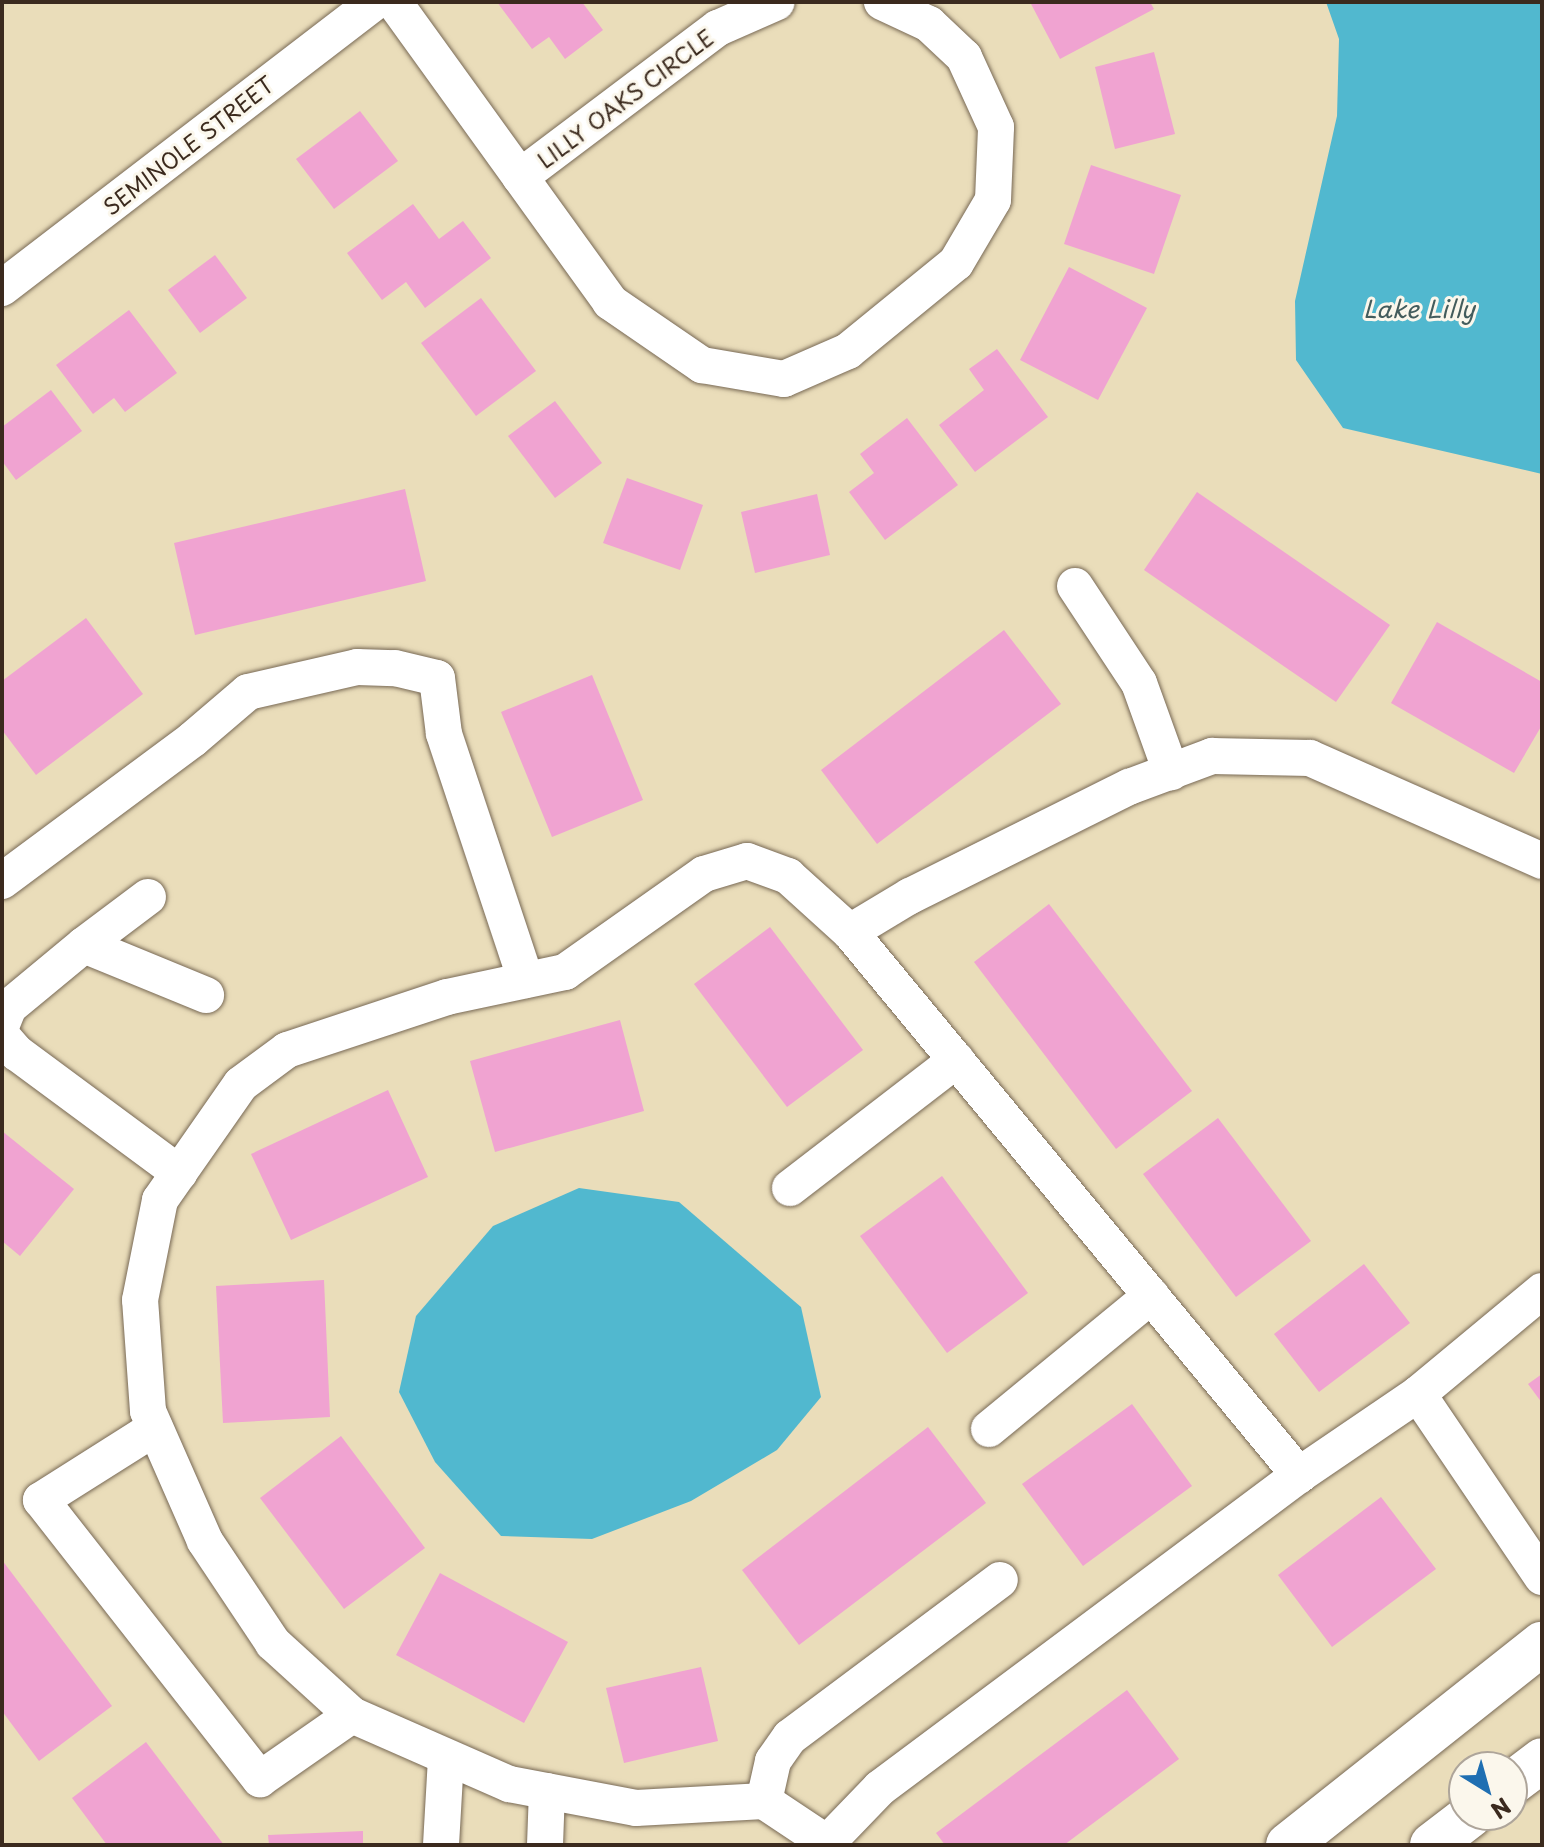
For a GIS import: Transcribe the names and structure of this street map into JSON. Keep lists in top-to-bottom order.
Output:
{
  "streets": {
    "street": ["LILLY OAKS CIRCLE", "SEMINOLE STREET"]
  },
  "water": ["Lake Lilly"],
  "north": "bottom right"
}
